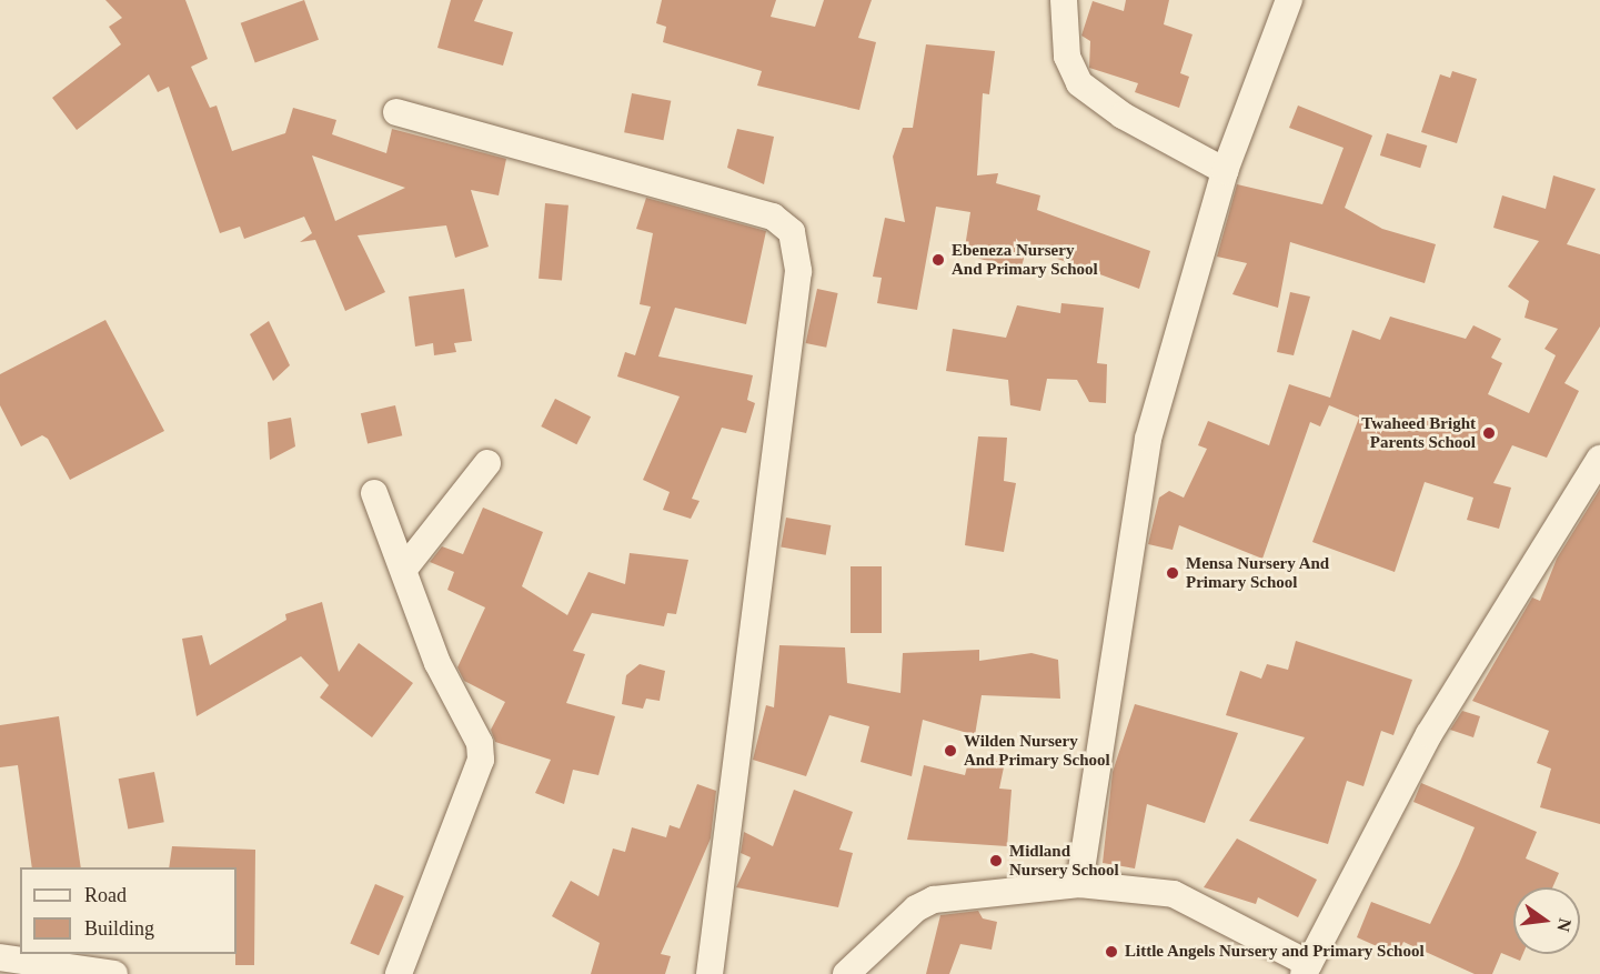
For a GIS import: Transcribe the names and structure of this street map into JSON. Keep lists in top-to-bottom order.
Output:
{
  "places": [
    "Ebeneza Nursery And Primary School",
    "Twaheed Bright Parents School",
    "Mensa Nursery And Primary School",
    "Wilden Nursery And Primary School",
    "Midland Nursery School",
    "Little Angels Nursery and Primary School"
  ],
  "legend": ["Road", "Building"],
  "north": "right"
}
